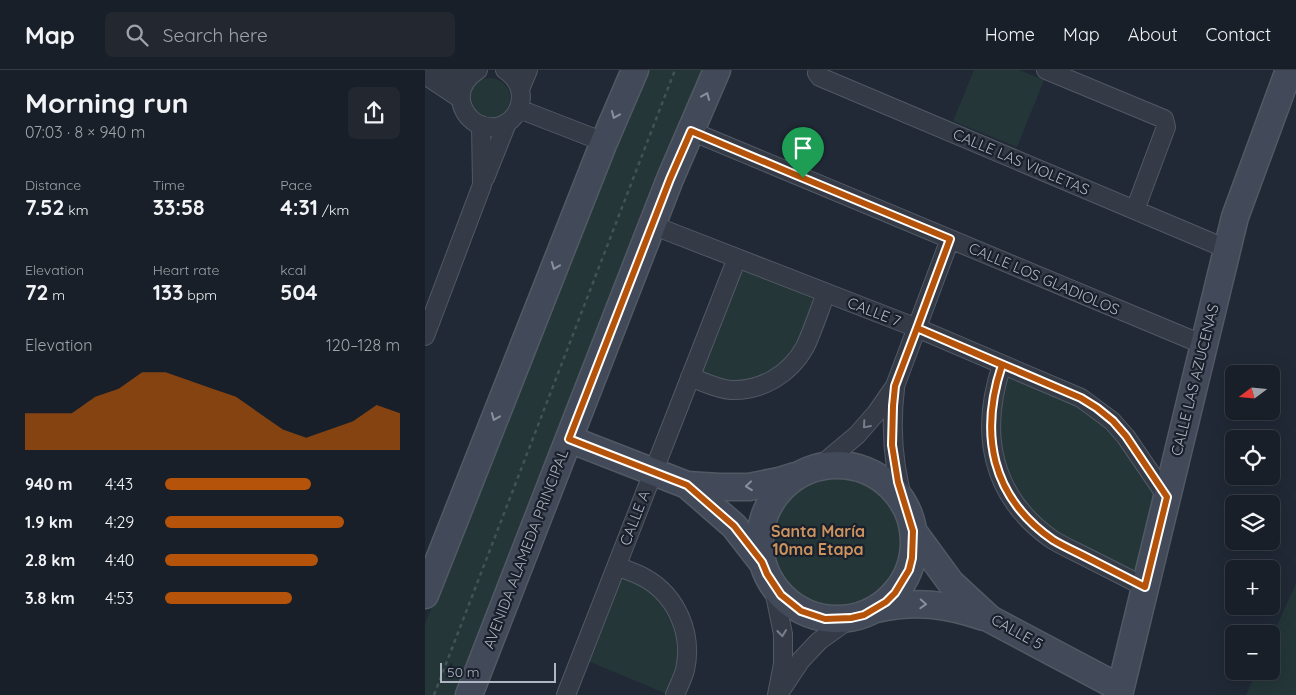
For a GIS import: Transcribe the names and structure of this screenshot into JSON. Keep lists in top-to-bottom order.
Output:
{
  "streets": {
    "street": [
      "CALLE LAS VIOLETAS",
      "CALLE LOS GLADIOLOS",
      "CALLE 7",
      "CALLE LAS AZUCENAS",
      "CALLE A",
      "AVENIDA ALAMEDA PRINCIPAL",
      "CALLE 5"
    ]
  },
  "crossings": [
    ["CALLE LAS VIOLETAS", "CALLE LAS AZUCENAS"],
    ["CALLE LOS GLADIOLOS", "CALLE LAS AZUCENAS"],
    ["CALLE LOS GLADIOLOS", "AVENIDA ALAMEDA PRINCIPAL"],
    ["CALLE 7", "CALLE LAS AZUCENAS"],
    ["CALLE 7", "CALLE A"],
    ["CALLE 7", "AVENIDA ALAMEDA PRINCIPAL"],
    ["CALLE LAS AZUCENAS", "CALLE 5"]
  ],
  "districts": ["Santa María 10ma Etapa"],
  "scale_bar": "50 m",
  "north": "left",
  "page": {
    "header": "Map",
    "search": "Search here",
    "nav": [
      "Home",
      "Map",
      "About",
      "Contact"
    ],
    "heading": ["Morning run", "07:03 · 8 × 940 m"],
    "stats": [
      ["Distance", "7.52 km"],
      ["Time", "33:58"],
      ["Pace", "4:31 /km"],
      ["Elevation", "72 m"],
      ["Heart rate", "133 bpm"],
      ["kcal", "504"]
    ],
    "chart": ["Elevation", "120–128 m"],
    "map_buttons": ["+", "−"],
    "list": [
      {
        "name": "940 m",
        "note": "4:43"
      },
      {
        "name": "1.9 km",
        "note": "4:29"
      },
      {
        "name": "2.8 km",
        "note": "4:40"
      },
      {
        "name": "3.8 km",
        "note": "4:53"
      }
    ],
    "scale": "50 m"
  }
}
